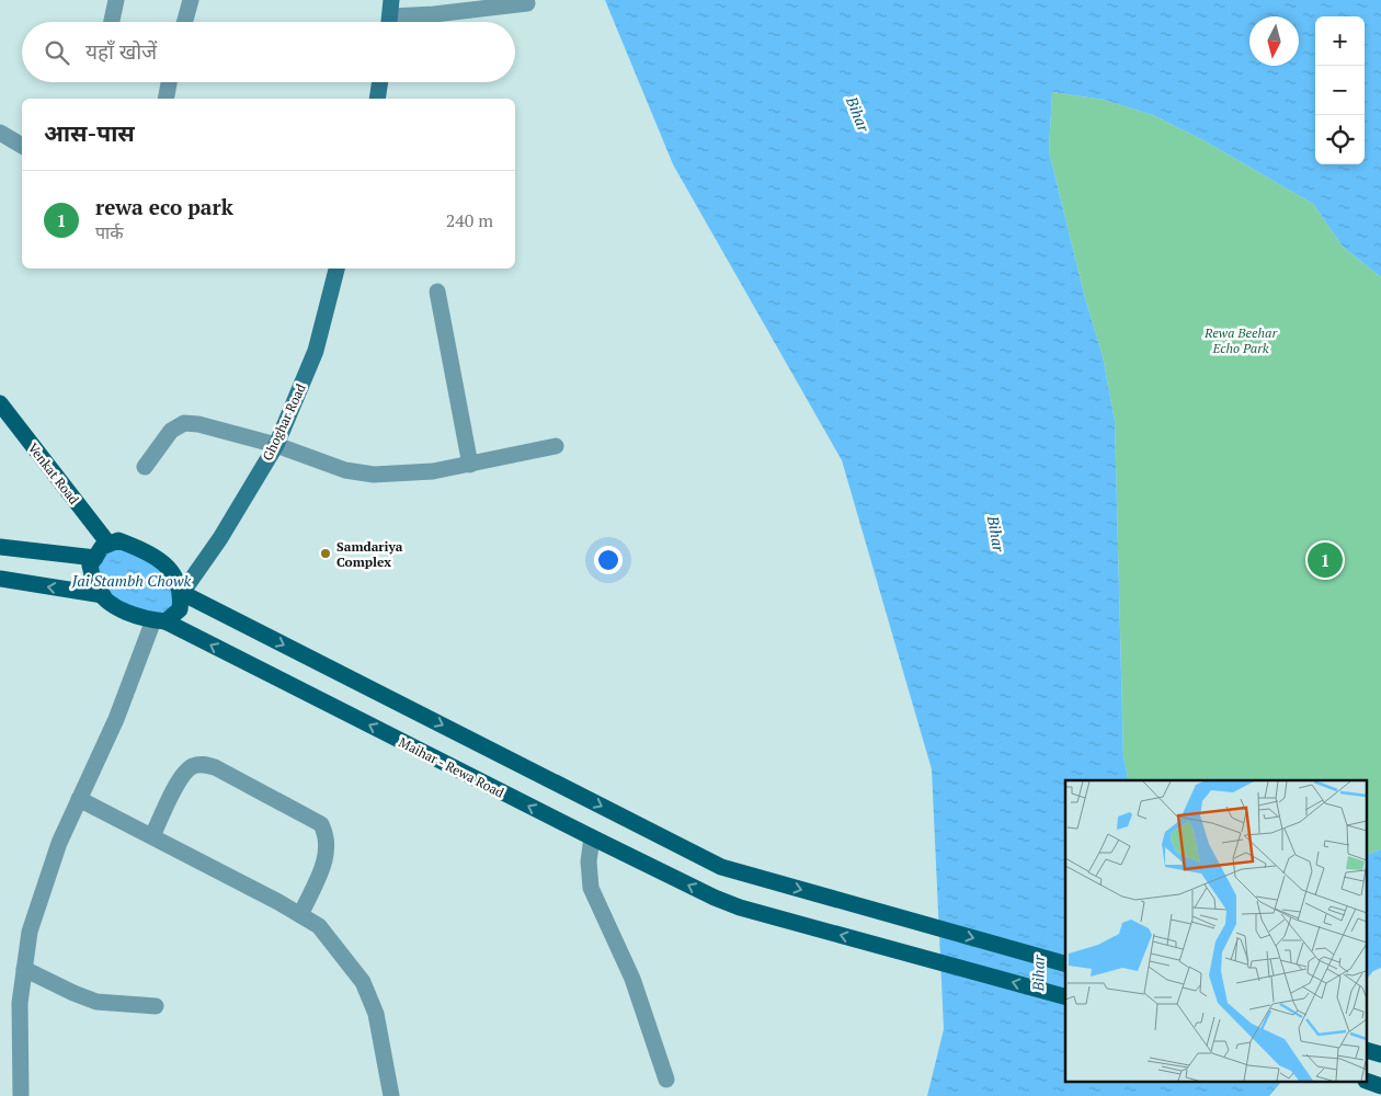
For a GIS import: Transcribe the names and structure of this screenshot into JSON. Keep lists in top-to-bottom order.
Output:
{
  "streets": {
    "main road": ["Venkat Road", "Maihar - Rewa Road"],
    "street": ["Ghoghar Road"]
  },
  "crossings": [
    ["Ghoghar Road", "Venkat Road"],
    ["Ghoghar Road", "Maihar - Rewa Road"],
    ["Venkat Road", "Maihar - Rewa Road"]
  ],
  "water": ["Bihar", "Jai Stambh Chowk"],
  "parks": ["Rewa Beehar Echo Park"],
  "places": ["Samdariya Complex"],
  "north": "bottom",
  "page": {
    "map_buttons": ["+", "−"],
    "search": "यहाँ खोजें",
    "heading": "आस-पास",
    "list": [
      {
        "mark": "1",
        "name": "rewa eco park",
        "note": "पार्क",
        "value": "240 m"
      }
    ],
    "pins": "1"
  }
}
